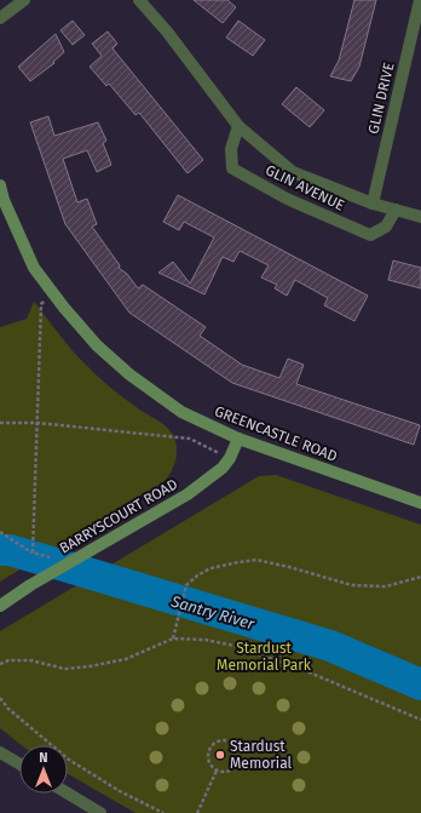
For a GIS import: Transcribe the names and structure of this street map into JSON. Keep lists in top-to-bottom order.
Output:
{
  "streets": {
    "street": [
      "GLIN DRIVE",
      "GLIN AVENUE",
      "GREENCASTLE ROAD",
      "BARRYSCOURT ROAD"
    ]
  },
  "crossings": [
    ["GLIN DRIVE", "GLIN AVENUE"],
    ["GREENCASTLE ROAD", "BARRYSCOURT ROAD"]
  ],
  "water": ["Santry River"],
  "parks": ["Stardust Memorial Park"],
  "places": ["Stardust Memorial"],
  "north": "top"
}
